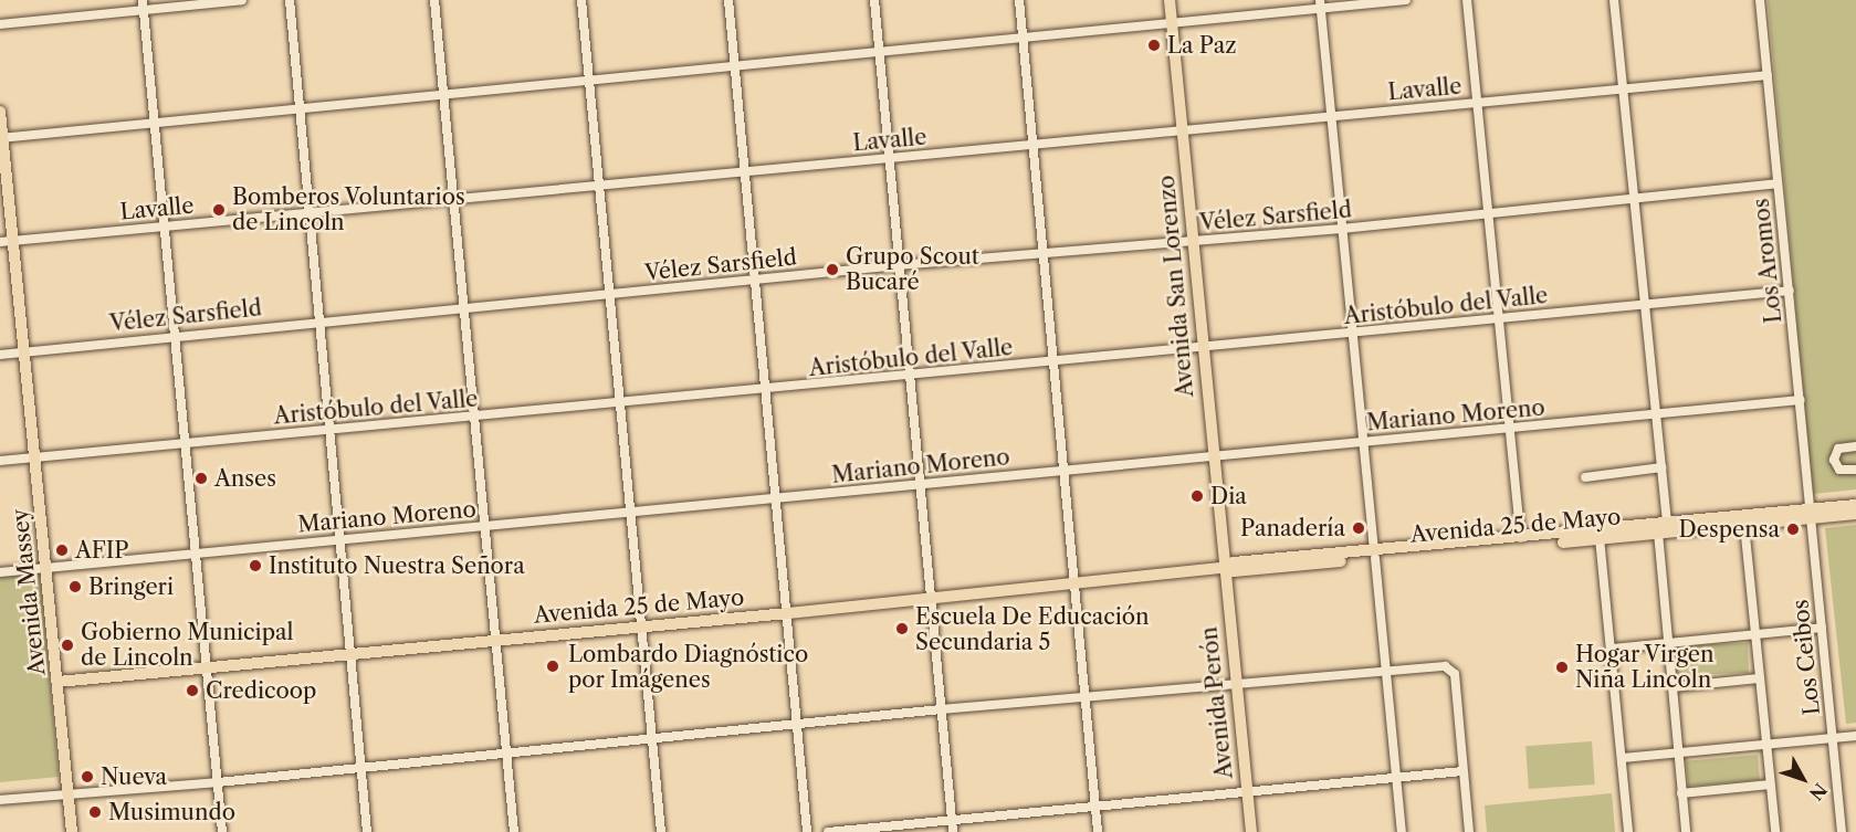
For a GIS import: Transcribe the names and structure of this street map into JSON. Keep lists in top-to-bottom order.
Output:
{
  "streets": {
    "main road": [
      "Avenida San Lorenzo",
      "Avenida 25 de Mayo",
      "Avenida Massey",
      "Avenida Perón"
    ],
    "street": [
      "Lavalle",
      "Vélez Sarsfield",
      "Los Aromos",
      "Aristóbulo del Valle",
      "Mariano Moreno",
      "Los Ceibos"
    ]
  },
  "crossings": [
    ["Lavalle", "Los Aromos"],
    ["Lavalle", "Avenida San Lorenzo"],
    ["Lavalle", "Avenida Massey"],
    ["Vélez Sarsfield", "Los Aromos"],
    ["Vélez Sarsfield", "Avenida San Lorenzo"],
    ["Vélez Sarsfield", "Avenida Massey"],
    ["Los Aromos", "Aristóbulo del Valle"],
    ["Los Aromos", "Mariano Moreno"],
    ["Los Aromos", "Avenida 25 de Mayo"],
    ["Los Aromos", "Los Ceibos"],
    ["Avenida San Lorenzo", "Aristóbulo del Valle"],
    ["Avenida San Lorenzo", "Mariano Moreno"],
    ["Avenida San Lorenzo", "Avenida 25 de Mayo"],
    ["Avenida San Lorenzo", "Avenida Perón"],
    ["Aristóbulo del Valle", "Avenida Massey"],
    ["Mariano Moreno", "Avenida Massey"],
    ["Avenida 25 de Mayo", "Avenida Massey"],
    ["Avenida 25 de Mayo", "Los Ceibos"],
    ["Avenida 25 de Mayo", "Avenida Perón"]
  ],
  "places": [
    "La Paz",
    "Bomberos Voluntarios de Lincoln",
    "Grupo Scout Bucaré",
    "Anses",
    "Dia",
    "Panadería",
    "Despensa",
    "AFIP",
    "Instituto Nuestra Señora",
    "Bringeri",
    "Escuela De Educación Secundaria 5",
    "Gobierno Municipal de Lincoln",
    "Lombardo Diagnóstico por Imágenes",
    "Hogar Virgen Niña Lincoln",
    "Credicoop",
    "Nueva",
    "Musimundo"
  ],
  "north": "bottom right"
}
